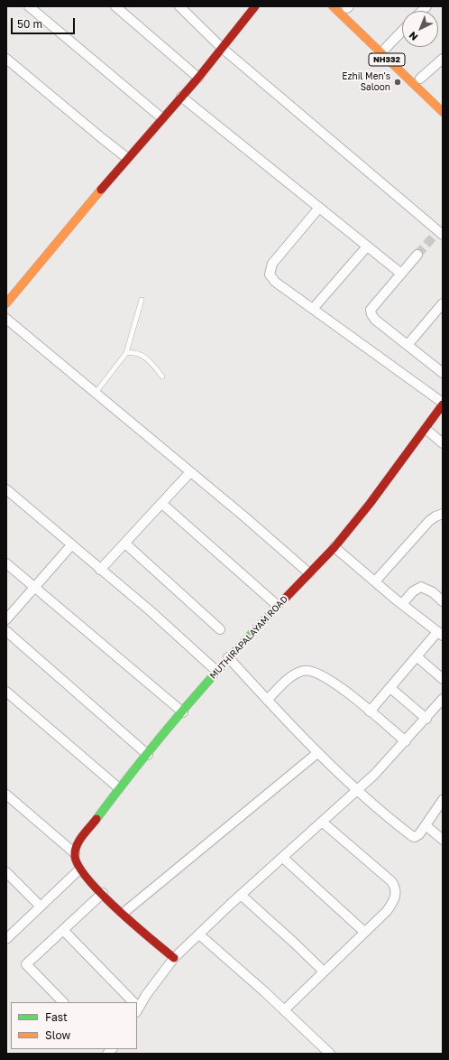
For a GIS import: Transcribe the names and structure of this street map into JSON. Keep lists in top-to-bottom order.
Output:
{
  "streets": {
    "main road": ["NH332", "MUTHIRAPALAYAM ROAD"]
  },
  "places": ["Ezhil Men's Saloon"],
  "legend": ["Fast", "Slow"],
  "scale_bar": "50 m",
  "north": "bottom left"
}
